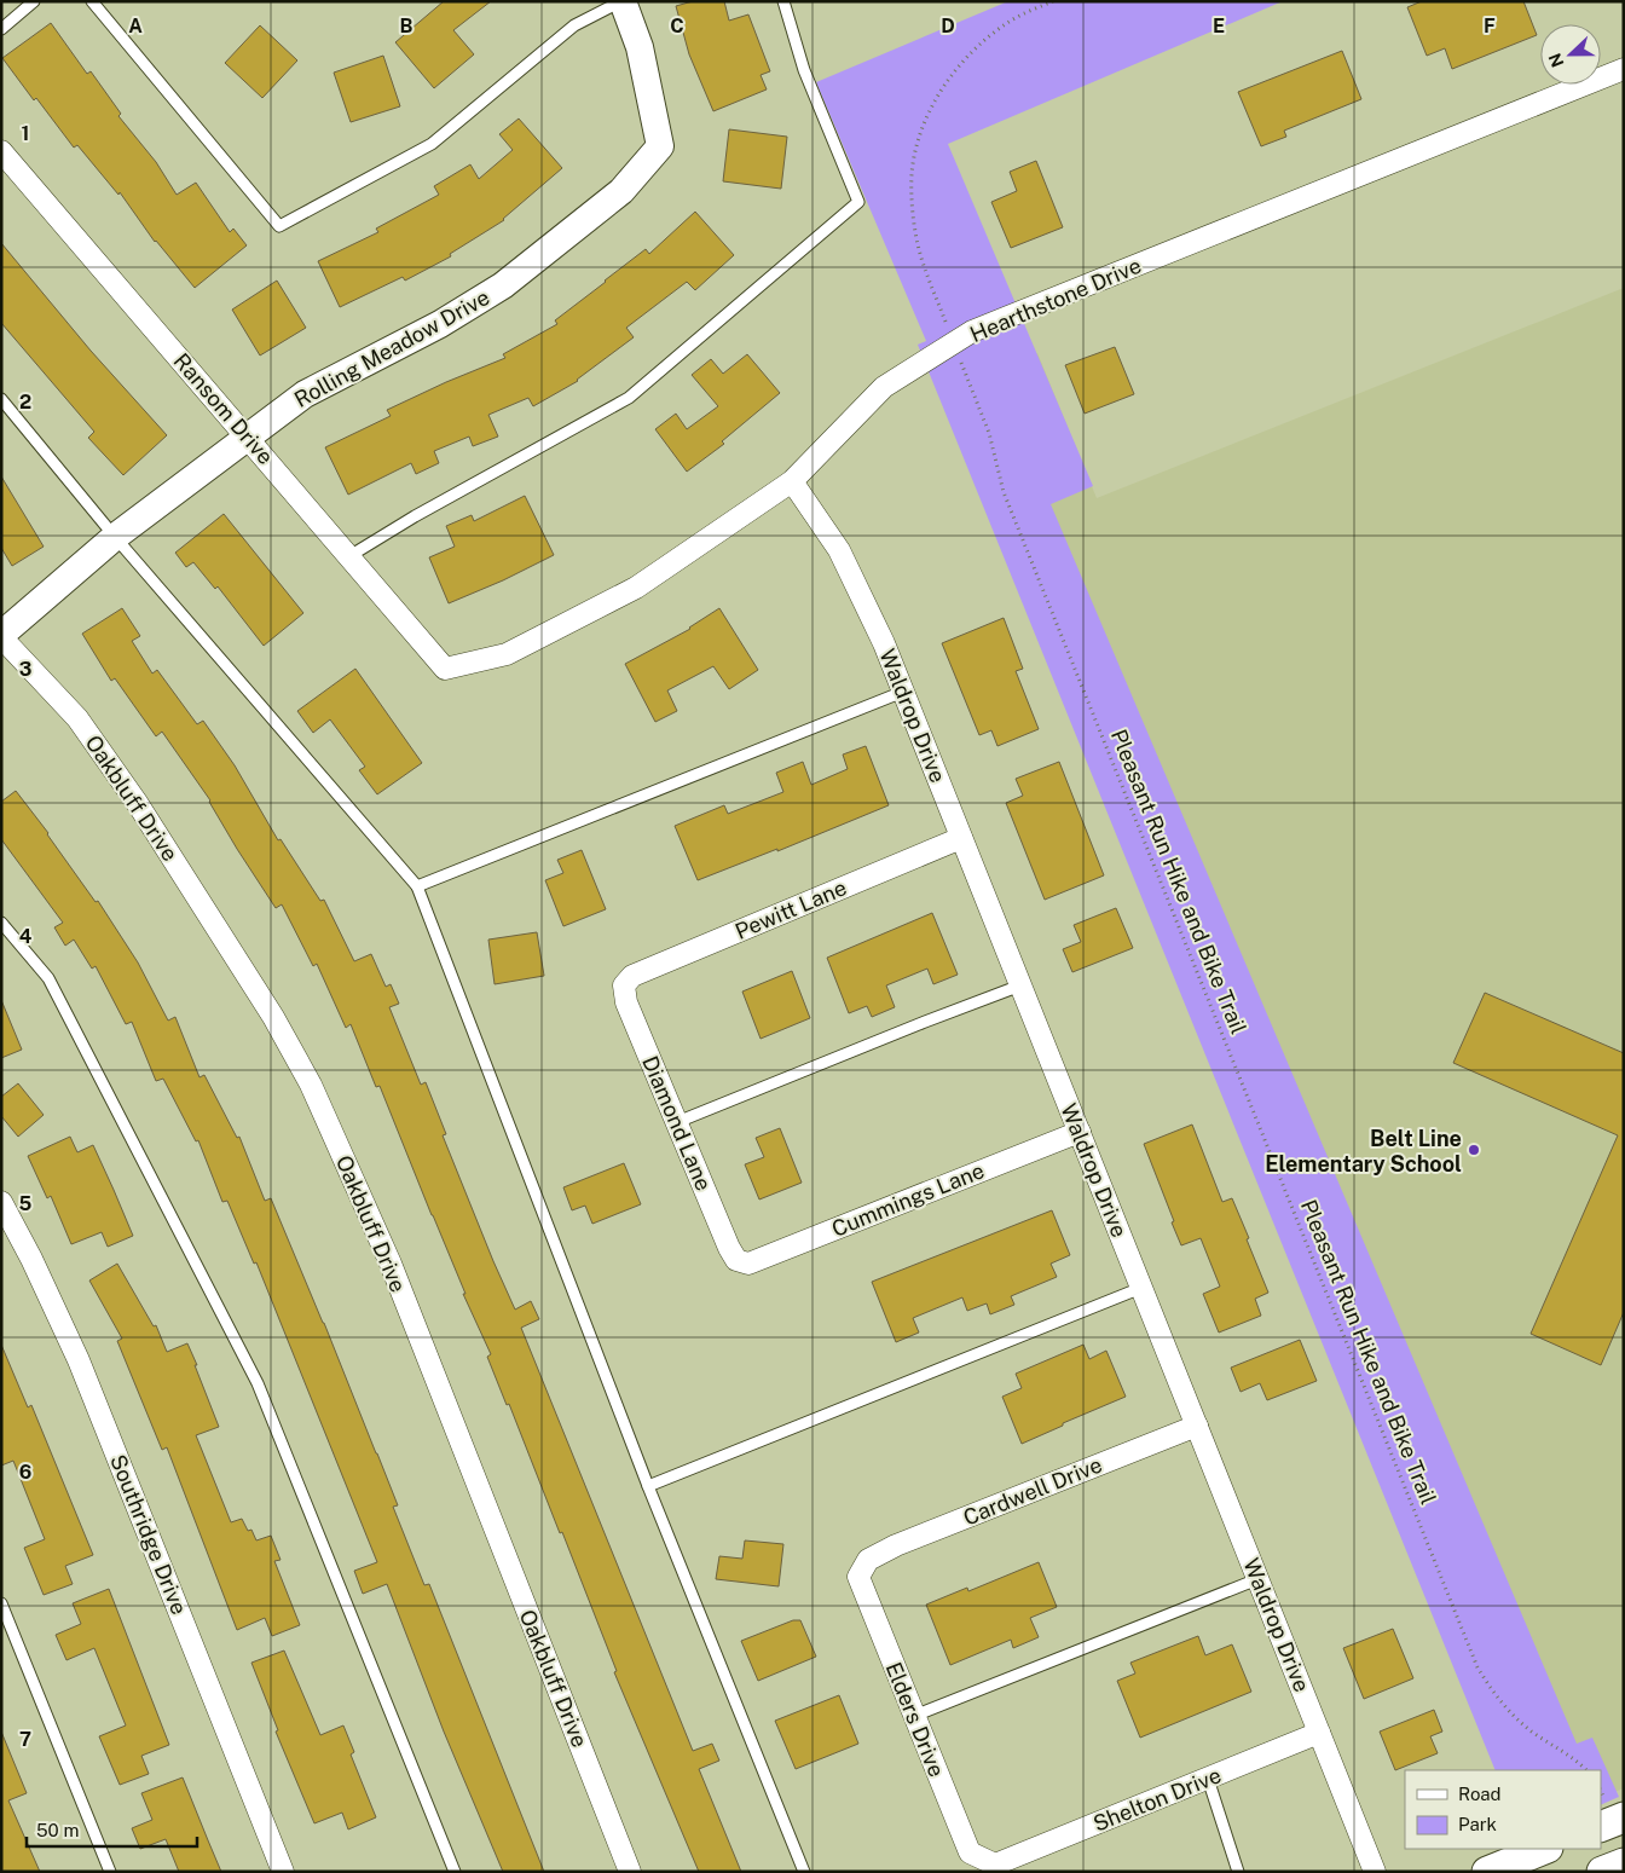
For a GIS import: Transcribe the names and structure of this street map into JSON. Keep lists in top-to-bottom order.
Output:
{
  "streets": {
    "street": [
      "Hearthstone Drive",
      "Rolling Meadow Drive",
      "Ransom Drive",
      "Waldrop Drive",
      "Oakbluff Drive",
      "Pewitt Lane",
      "Diamond Lane",
      "Cummings Lane",
      "Cardwell Drive",
      "Southridge Drive",
      "Elders Drive",
      "Shelton Drive"
    ],
    "path": ["Pleasant Run Hike and Bike Trail"]
  },
  "crossings": [
    ["Hearthstone Drive", "Ransom Drive"],
    ["Hearthstone Drive", "Waldrop Drive"],
    ["Hearthstone Drive", "Pleasant Run Hike and Bike Trail"],
    ["Rolling Meadow Drive", "Ransom Drive"],
    ["Rolling Meadow Drive", "Oakbluff Drive"],
    ["Waldrop Drive", "Pewitt Lane"],
    ["Waldrop Drive", "Cummings Lane"],
    ["Waldrop Drive", "Cardwell Drive"],
    ["Waldrop Drive", "Shelton Drive"],
    ["Pewitt Lane", "Diamond Lane"],
    ["Diamond Lane", "Cummings Lane"],
    ["Cardwell Drive", "Elders Drive"],
    ["Elders Drive", "Shelton Drive"]
  ],
  "places": ["Belt Line Elementary School"],
  "legend": ["Road", "Park"],
  "scale_bar": "50 m",
  "north": "left",
  "grid": {
    "columns": [
      "A",
      "B",
      "C",
      "D",
      "E",
      "F"
    ],
    "rows": [
      "1",
      "2",
      "3",
      "4",
      "5",
      "6",
      "7"
    ]
  }
}
